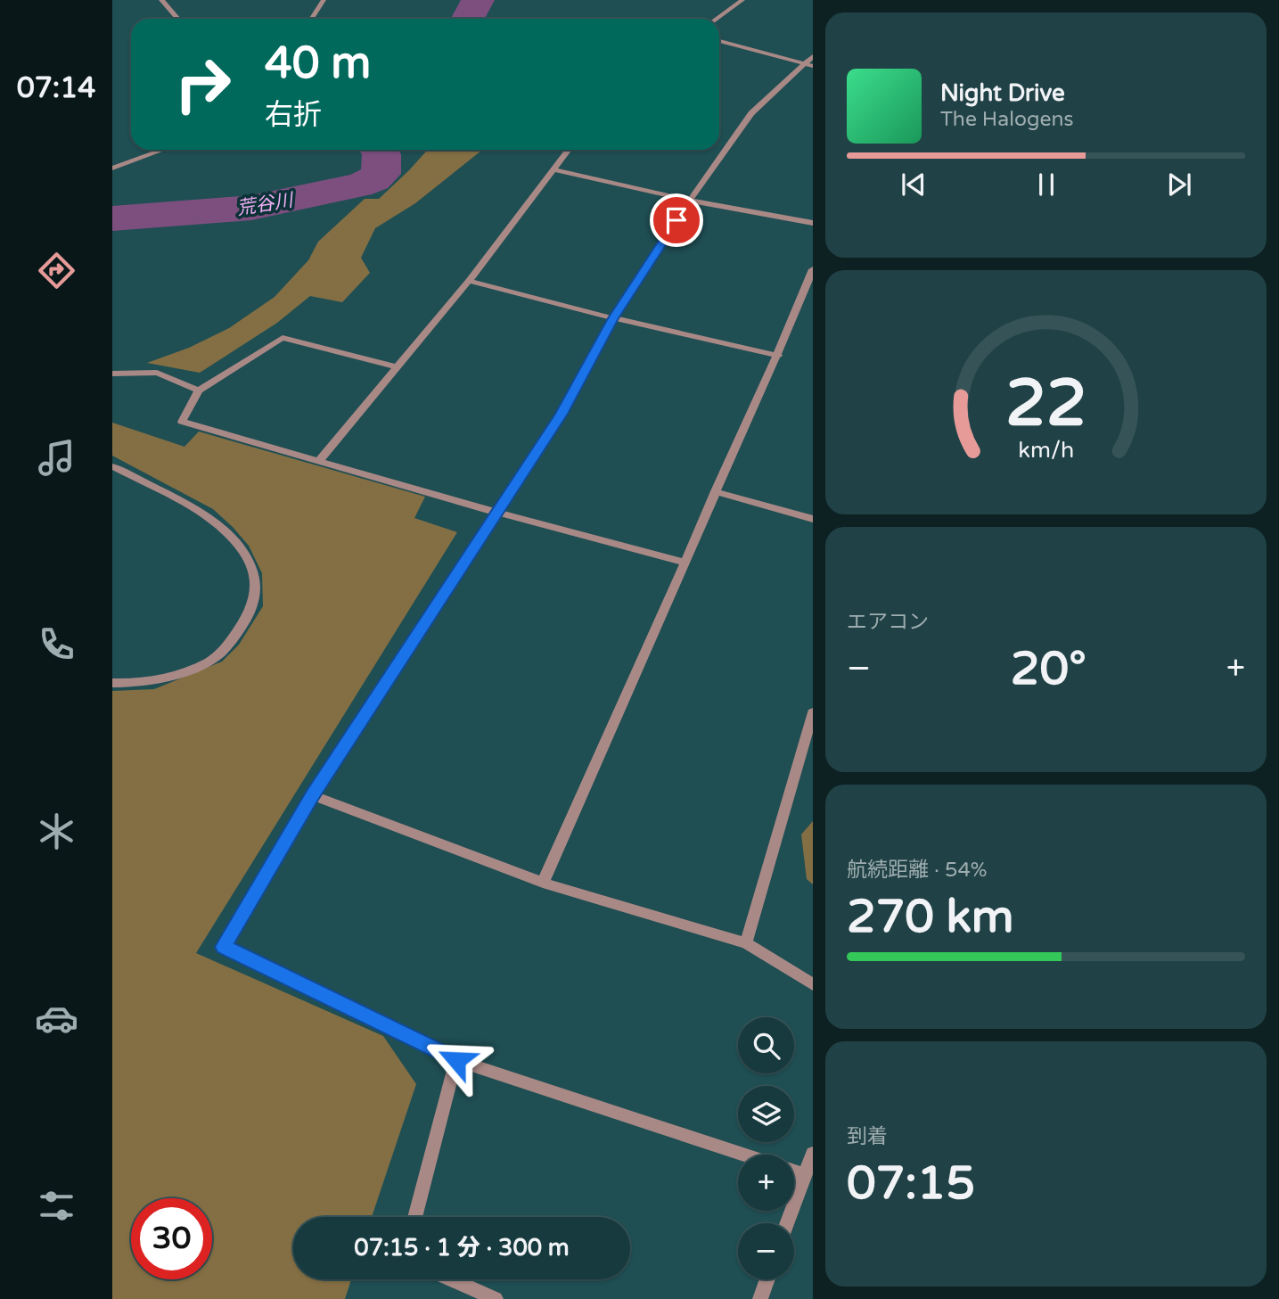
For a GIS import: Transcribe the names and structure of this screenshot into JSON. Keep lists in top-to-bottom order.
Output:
{
  "water": ["荒谷川"],
  "page": {
    "tabs": "07:14",
    "turn": ["40 m", "右折"],
    "song": ["Night Drive", "The Halogens"],
    "tile": [
      "エアコン",
      ["航続距離 · 54%", "270 km"],
      ["到着", "07:15"]
    ],
    "heat": ["−", "20°", "+"],
    "map_buttons": ["+", "−"],
    "limit": "30",
    "trip": "07:15 · 1 分 · 300 m",
    "gauge": ["22", "km/h"]
  }
}
